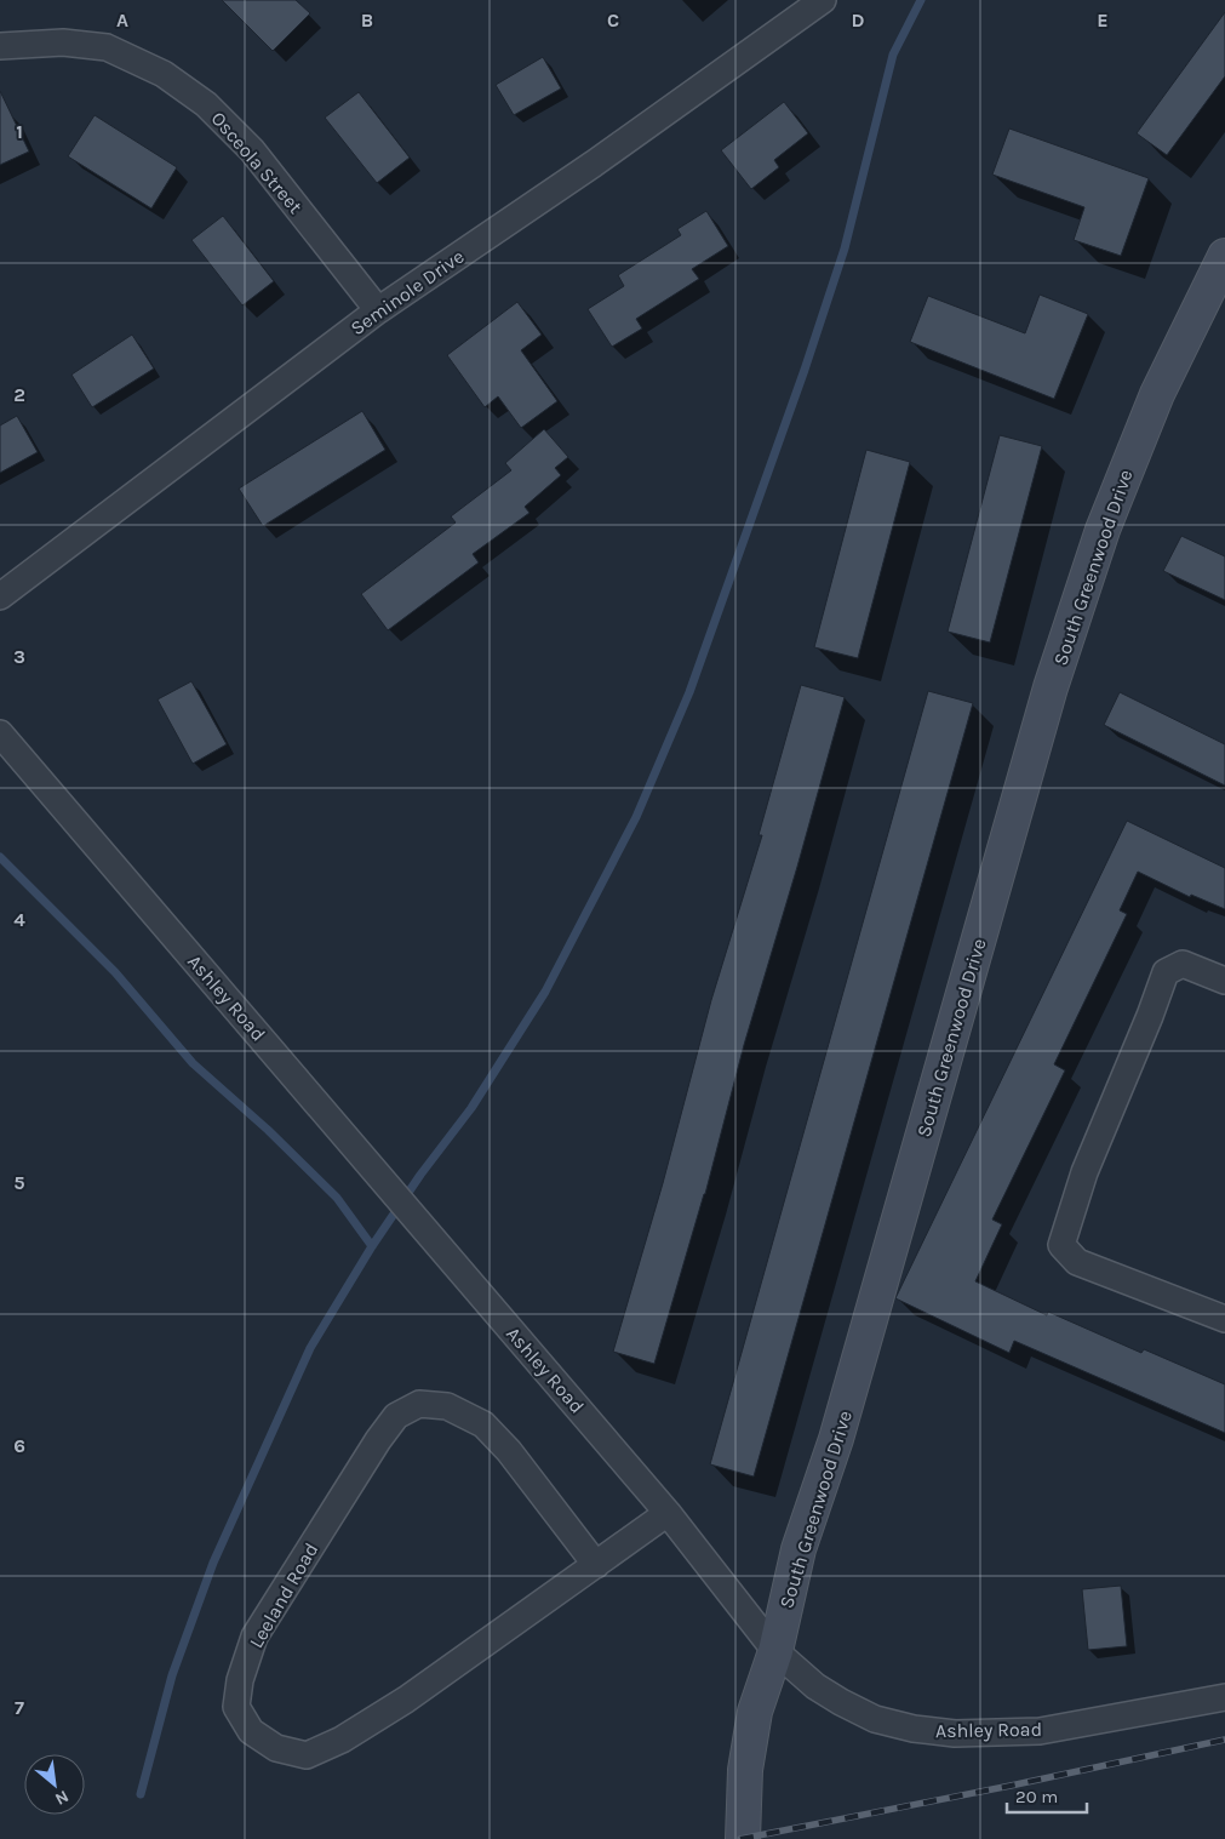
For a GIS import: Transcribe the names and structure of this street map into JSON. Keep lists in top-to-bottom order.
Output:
{
  "streets": {
    "street": [
      "Osceola Street",
      "Seminole Drive",
      "South Greenwood Drive",
      "Ashley Road",
      "Leeland Road"
    ]
  },
  "crossings": [
    ["Osceola Street", "Seminole Drive"],
    ["South Greenwood Drive", "Ashley Road"],
    ["Ashley Road", "Leeland Road"]
  ],
  "scale_bar": "20 m",
  "north": "bottom right",
  "grid": {
    "columns": [
      "A",
      "B",
      "C",
      "D",
      "E"
    ],
    "rows": [
      "1",
      "2",
      "3",
      "4",
      "5",
      "6",
      "7"
    ]
  }
}
